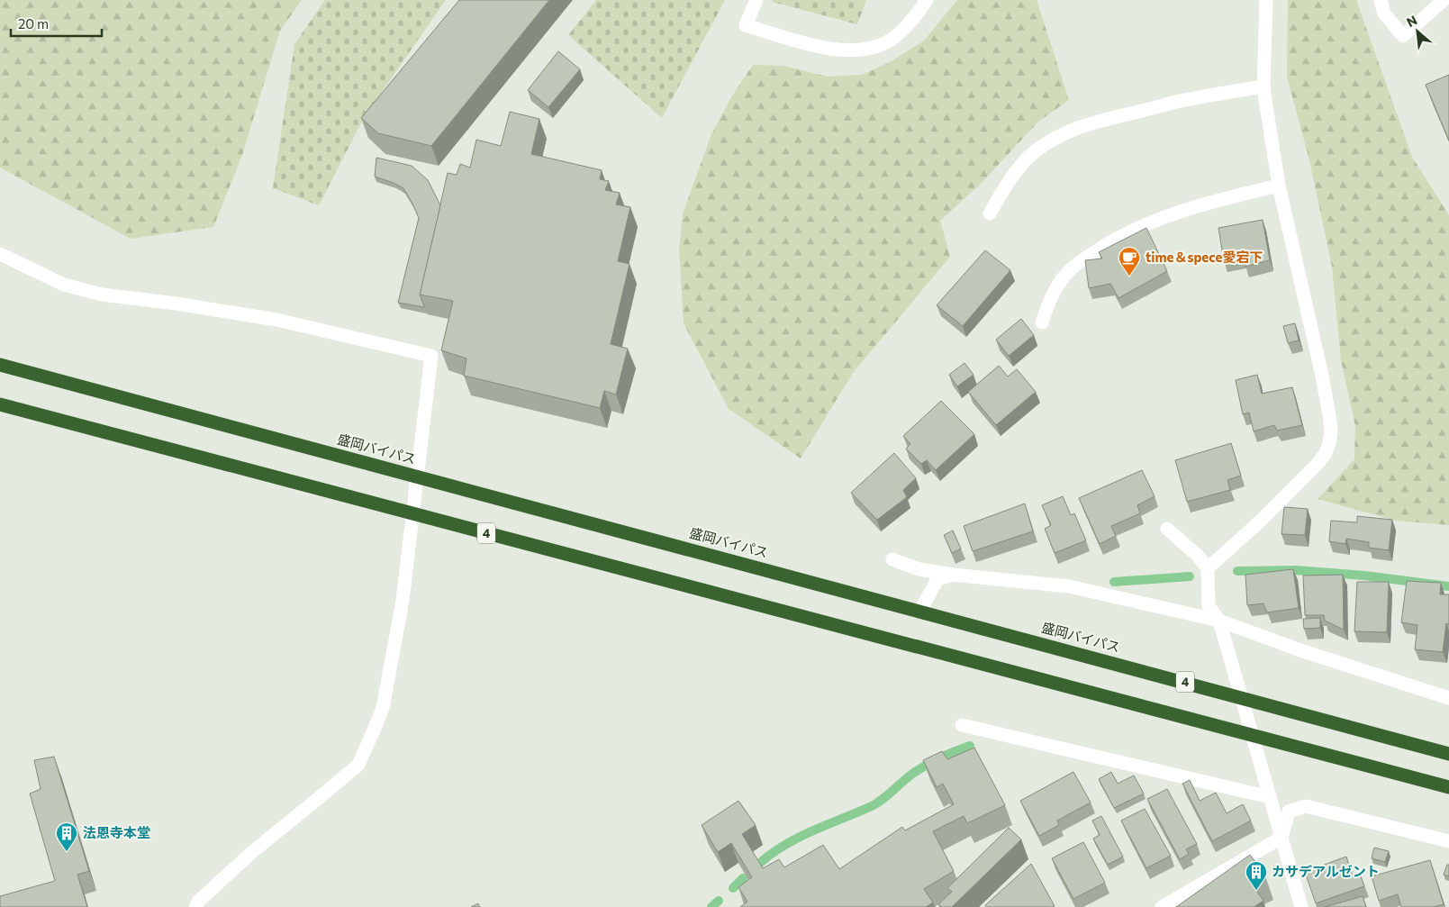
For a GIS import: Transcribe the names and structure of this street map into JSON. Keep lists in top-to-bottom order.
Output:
{
  "streets": {
    "highway": ["盛岡バイパス", "4"]
  },
  "places": {
    "cafe": ["time＆spece愛宕下"],
    "building": ["法恩寺本堂", "カサデアルゼント"]
  },
  "scale_bar": "20 m",
  "north": "top left"
}
